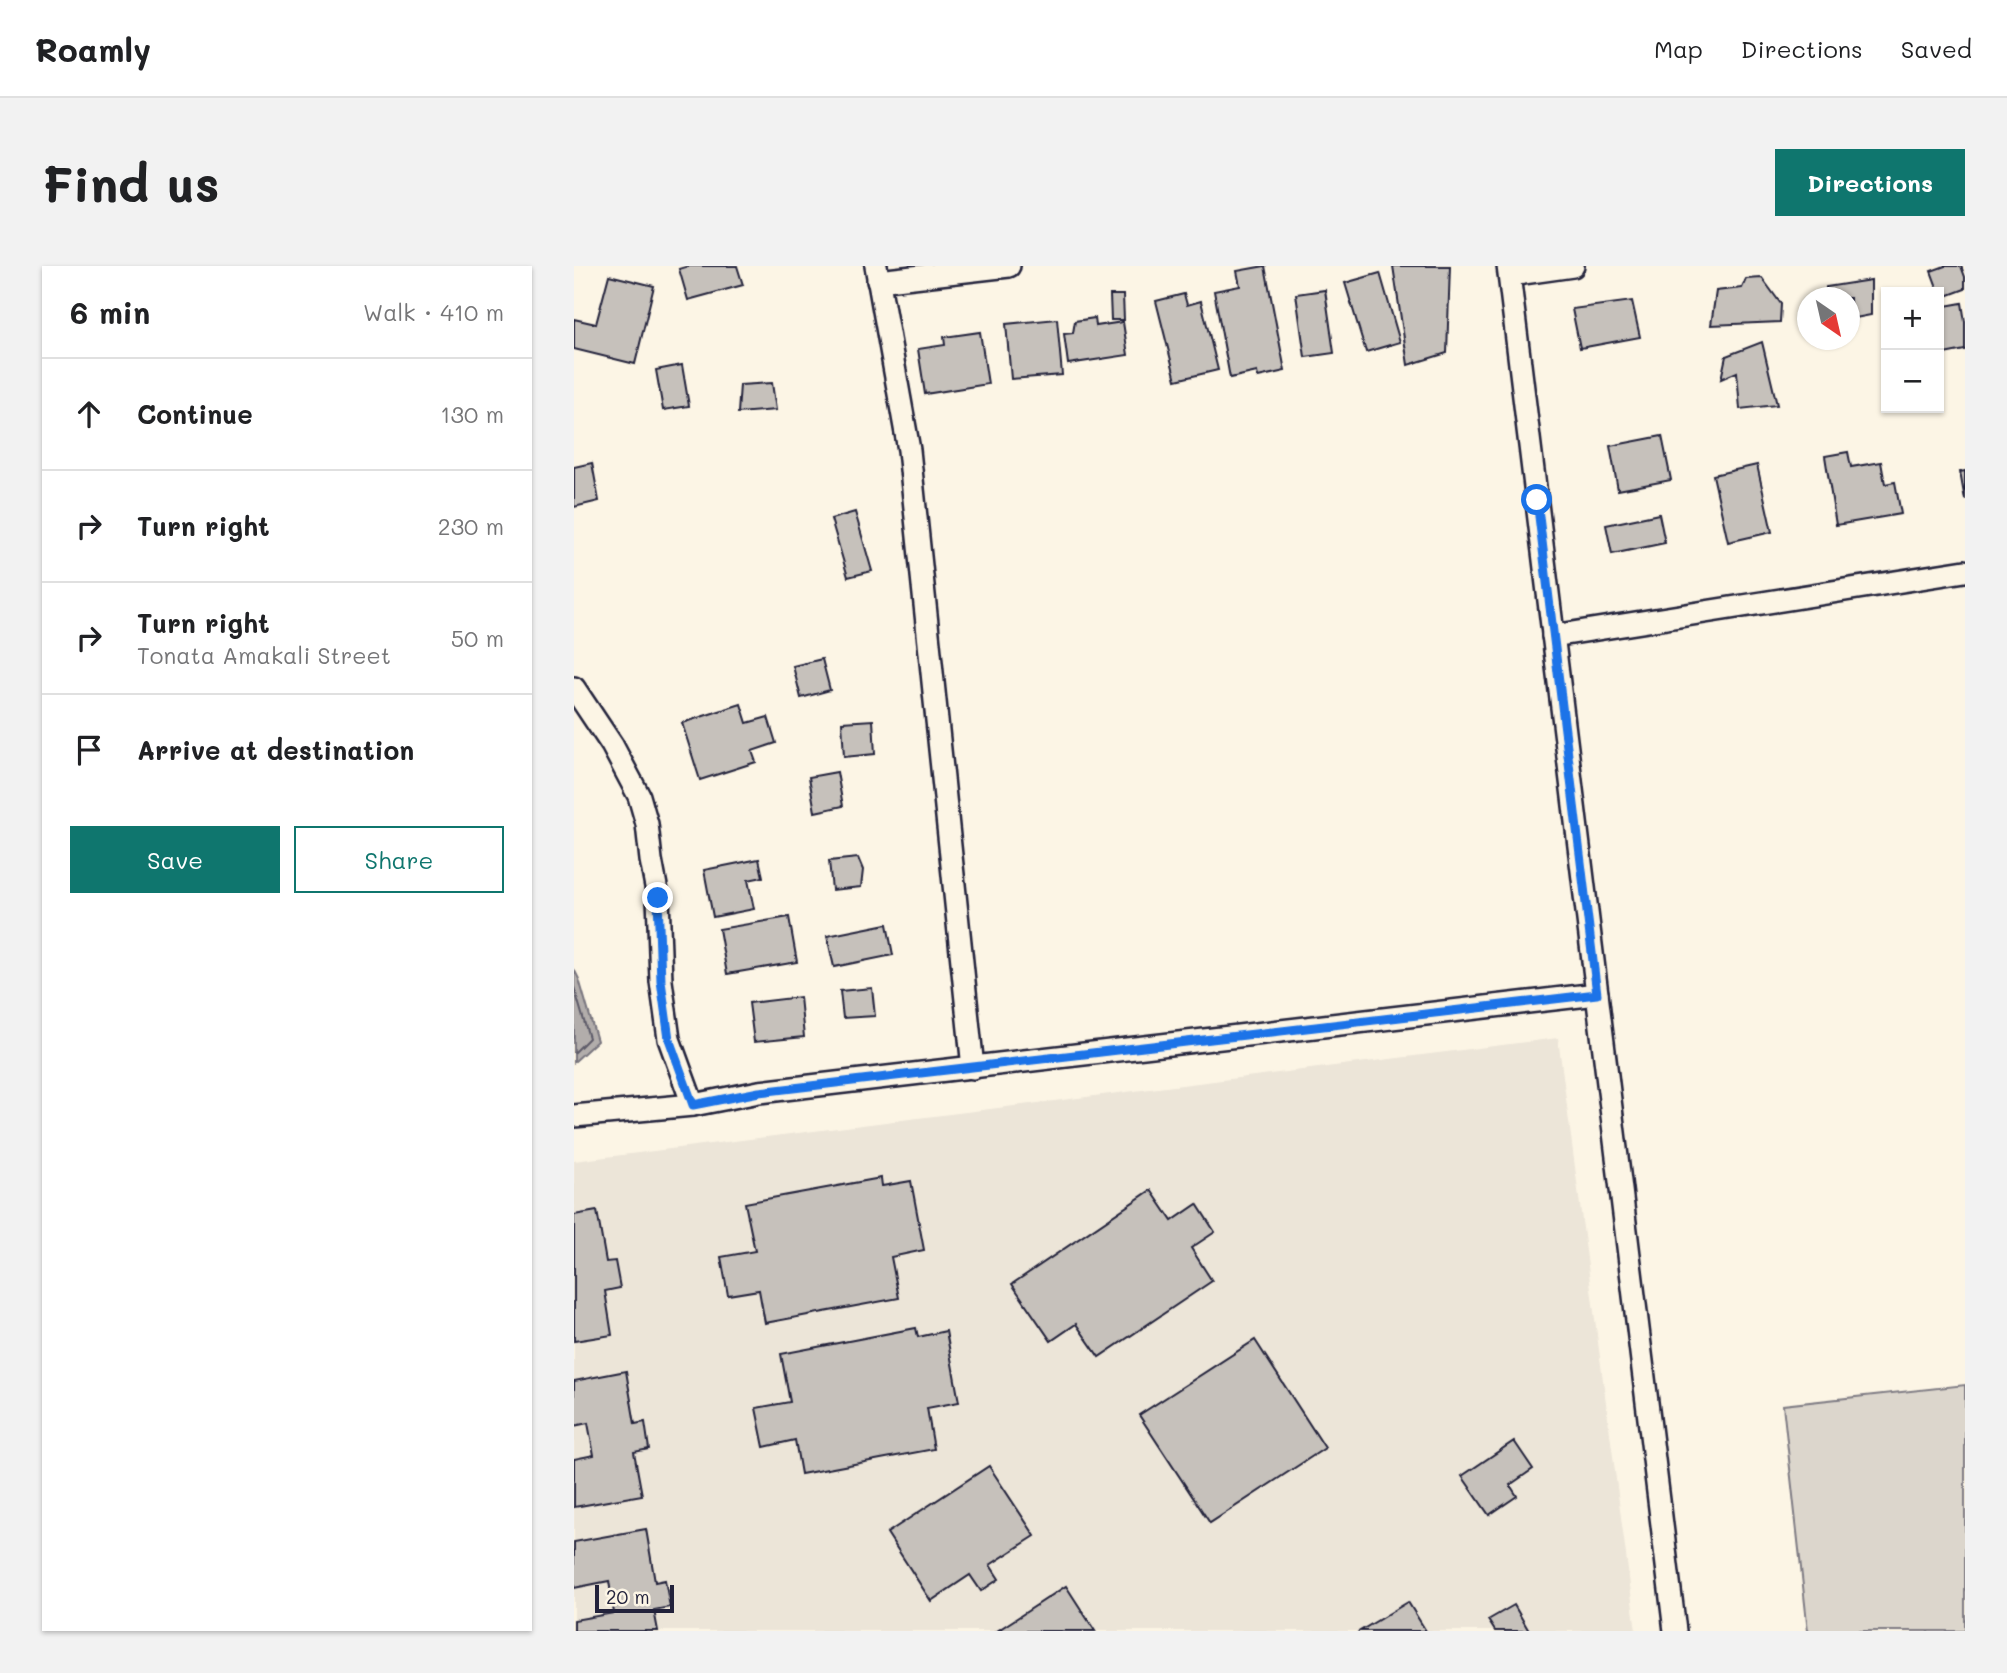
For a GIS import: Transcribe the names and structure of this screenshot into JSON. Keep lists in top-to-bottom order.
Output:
{
  "scale_bar": "20 m",
  "north": "bottom right",
  "page": {
    "header": "Roamly",
    "nav": ["Map", "Directions", "Saved"],
    "buttons": [
      "Directions",
      ["Save", "Share"]
    ],
    "title": "Find us",
    "heading": ["6 min", "Walk · 410 m"],
    "map_buttons": ["+", "−"],
    "list": [
      ["Continue", "130 m"],
      ["Turn right", "230 m"],
      ["Turn right", "Tonata Amakali Street", "50 m"],
      "Arrive at destination"
    ],
    "scale": "20 m"
  }
}
